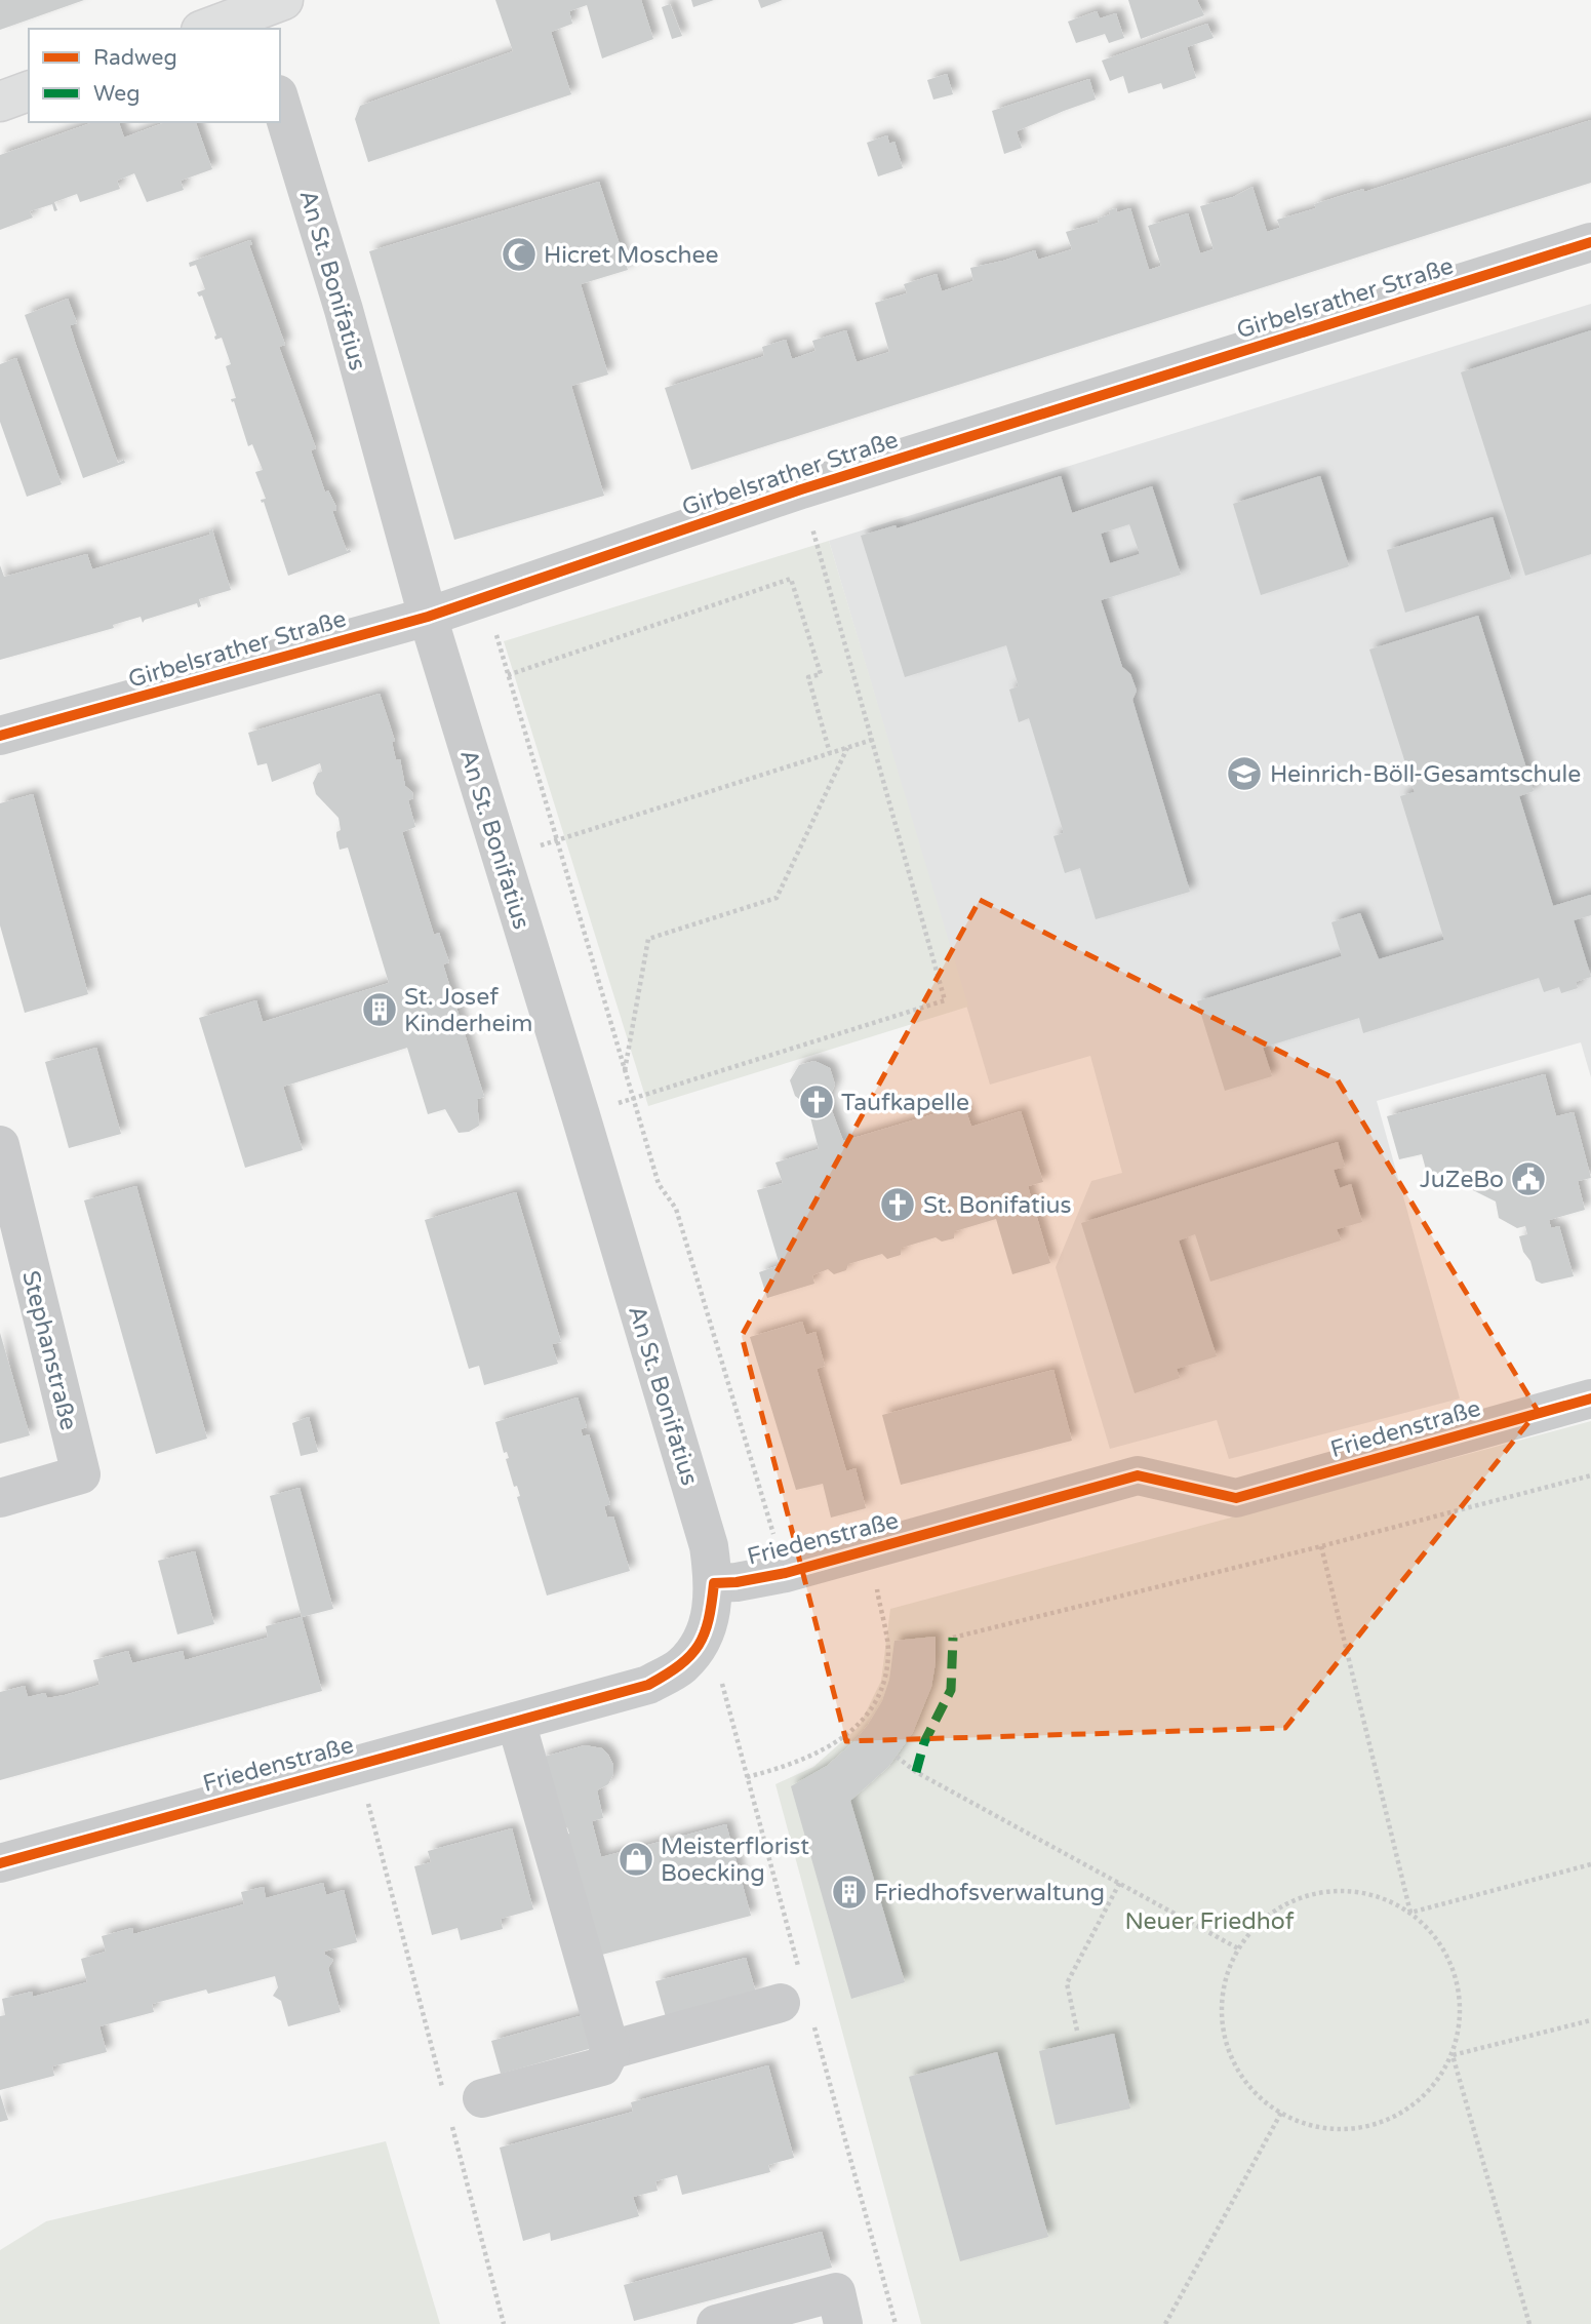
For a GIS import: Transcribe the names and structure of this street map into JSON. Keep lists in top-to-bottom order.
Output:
{
  "streets": {
    "street": [
      "An St. Bonifatius",
      "Girbelsrather Straße",
      "Stephanstraße",
      "Friedenstraße"
    ]
  },
  "crossings": [
    ["An St. Bonifatius", "Girbelsrather Straße"],
    ["An St. Bonifatius", "Friedenstraße"]
  ],
  "parks": ["Neuer Friedhof"],
  "places": {
    "mosque": ["Hicret Moschee"],
    "school or university": ["Heinrich-Böll-Gesamtschule"],
    "building": ["St. Josef Kinderheim", "Friedhofsverwaltung"],
    "church": ["Taufkapelle", "St. Bonifatius"],
    "public building": ["JuZeBo"],
    "shop": ["Meisterflorist Boecking"]
  },
  "legend": ["Radweg", "Weg"]
}
